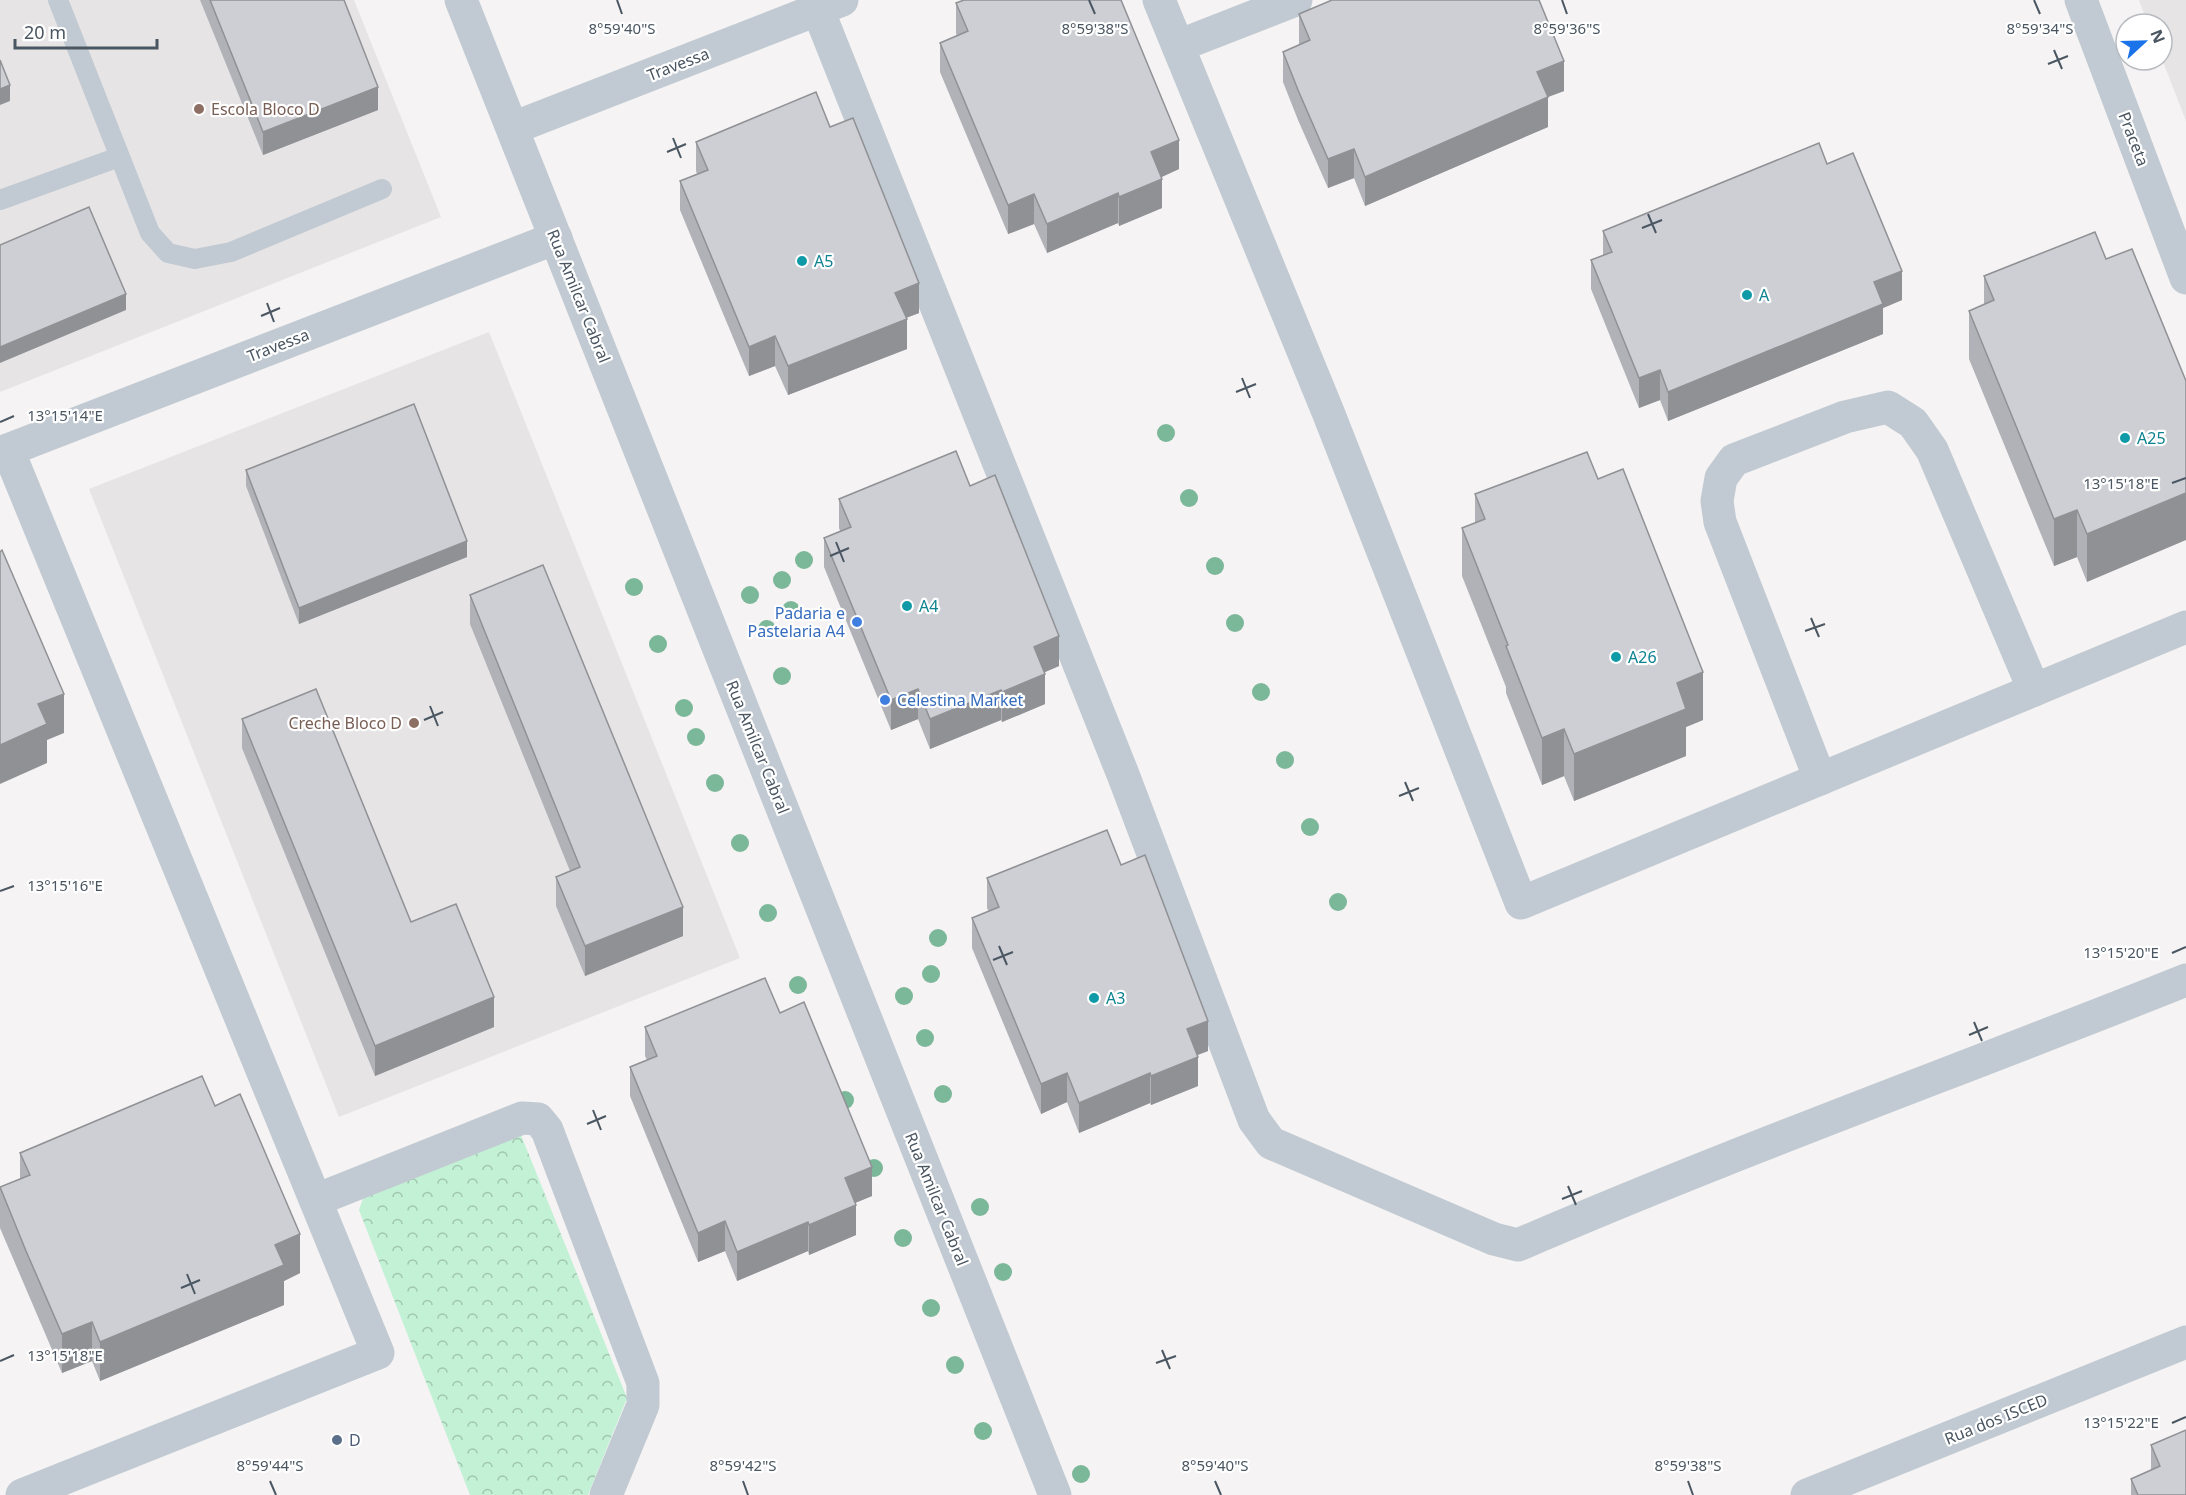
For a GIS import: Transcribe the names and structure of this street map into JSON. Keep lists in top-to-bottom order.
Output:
{
  "streets": {
    "street": [
      "Travessa",
      "Praceta",
      "Rua Amilcar Cabral",
      "Rua dos ISCED"
    ]
  },
  "crossings": [
    ["Travessa", "Rua Amilcar Cabral"]
  ],
  "places": [
    "Escola Bloco D",
    "A5",
    "A",
    "A25",
    "A4",
    "Padaria e Pastelaria A4",
    "A26",
    "Celestina Market",
    "Creche Bloco D",
    "A3",
    "D"
  ],
  "scale_bar": "20 m",
  "north": "right",
  "coordinates": [
    "8°59'40\"S",
    "8°59'38\"S",
    "8°59'36\"S",
    "8°59'34\"S",
    "13°15'14\"E",
    "13°15'18\"E",
    "13°15'16\"E",
    "13°15'20\"E",
    "13°15'22\"E",
    "8°59'44\"S",
    "8°59'42\"S"
  ]
}
